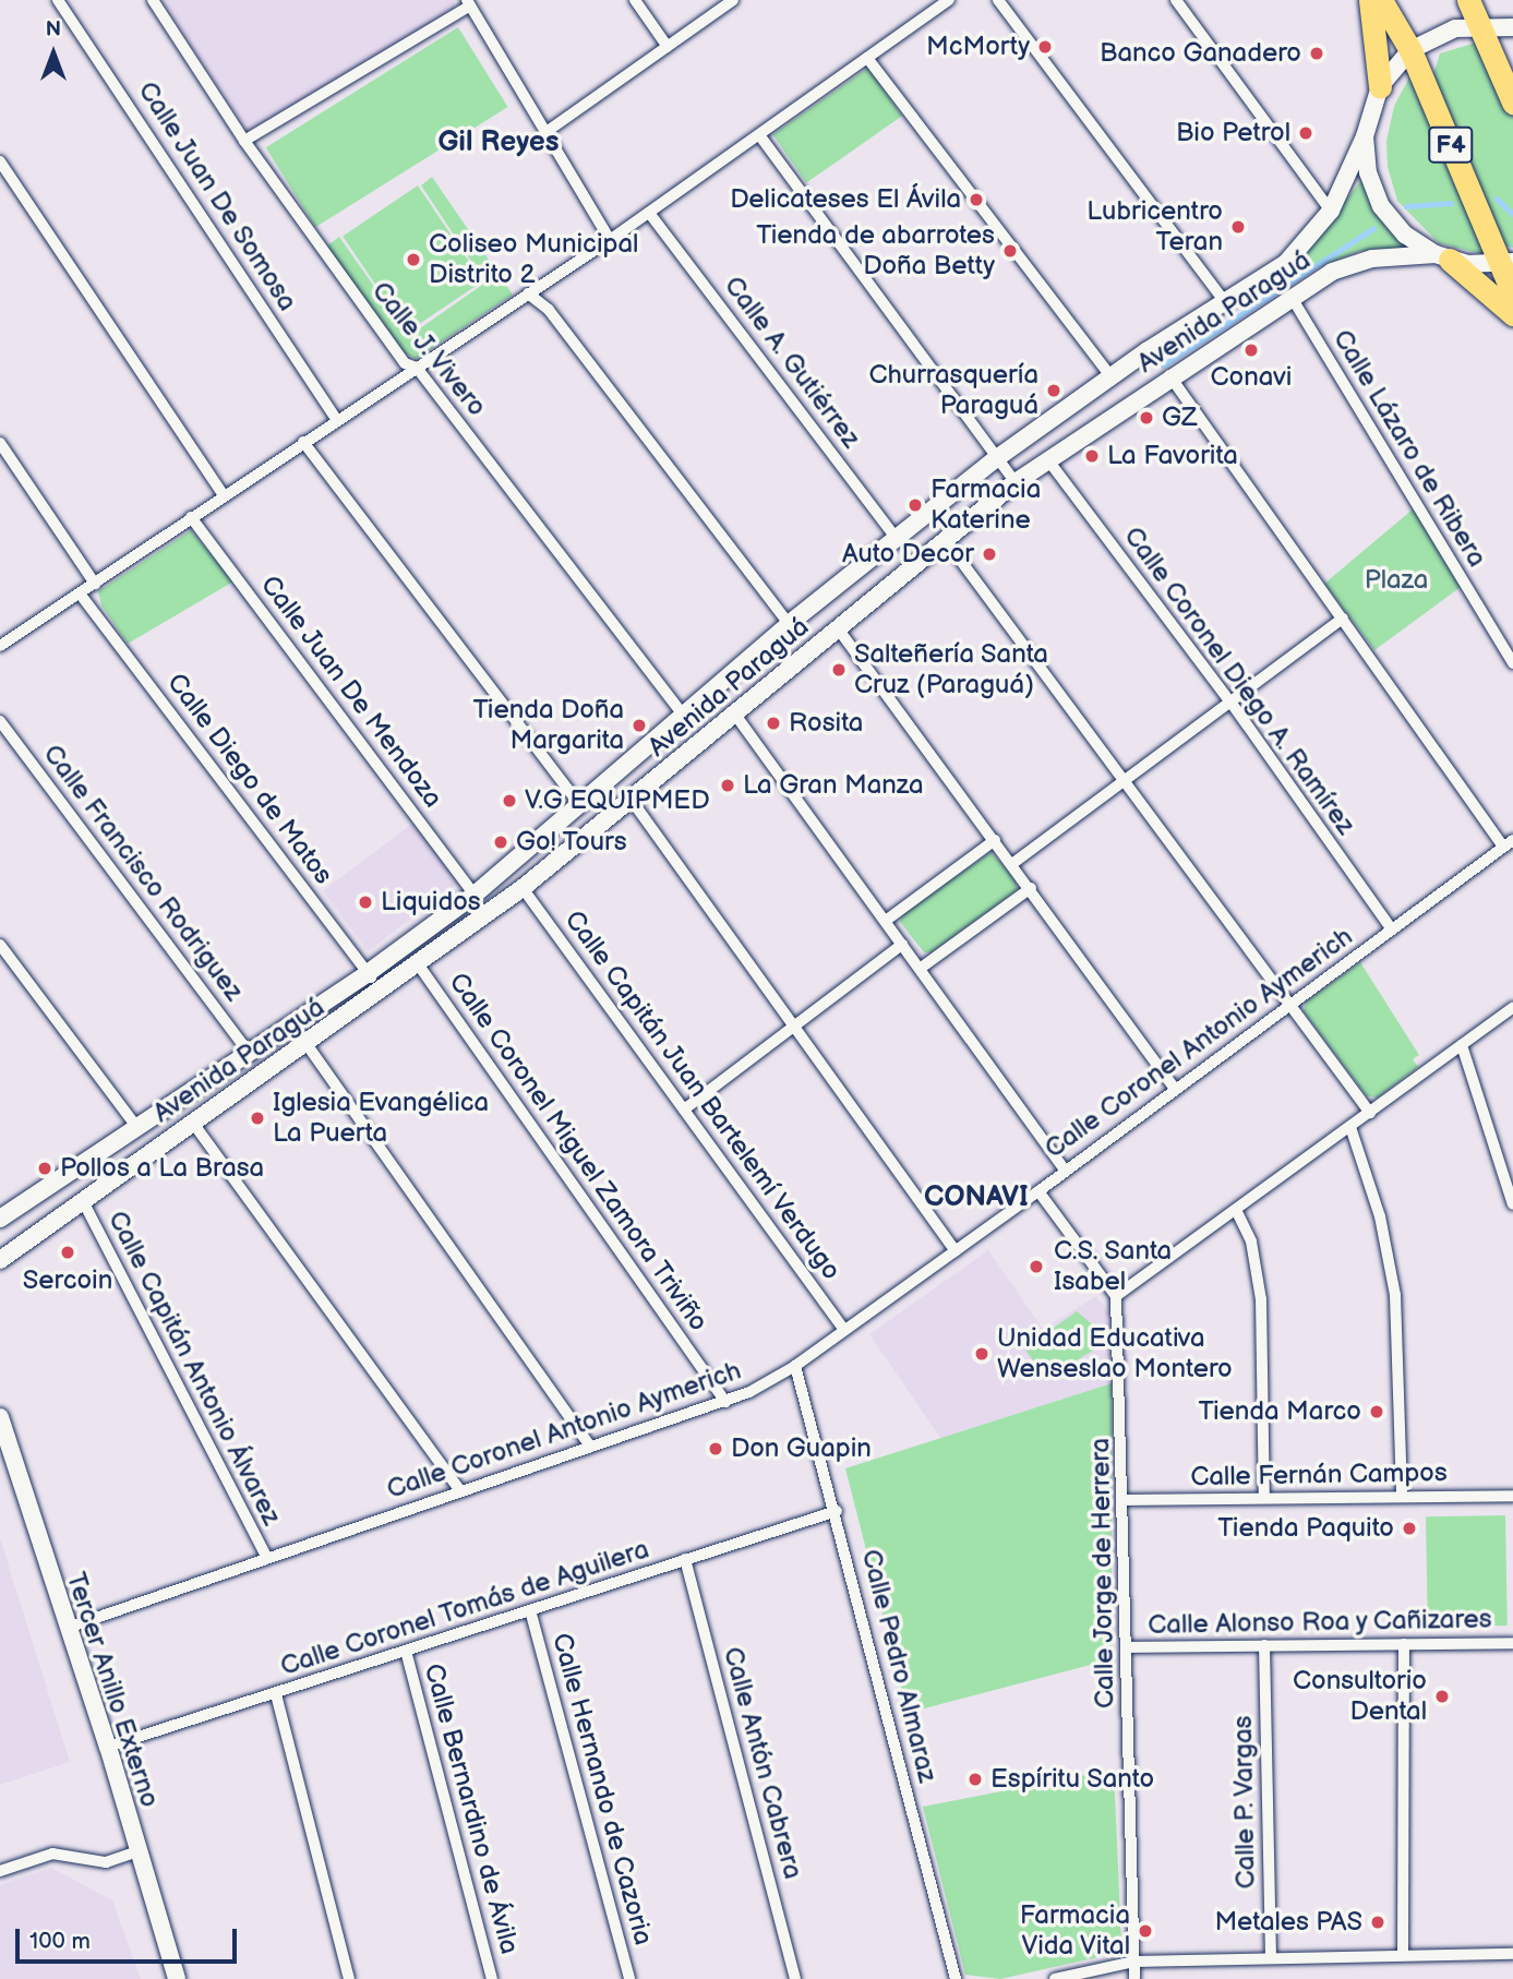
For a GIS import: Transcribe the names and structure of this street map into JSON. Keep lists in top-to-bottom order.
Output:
{
  "streets": {
    "highway": ["F4"],
    "main road": ["Avenida Paraguá", "Tercer Anillo Externo"],
    "street": [
      "Calle Juan De Somosa",
      "Calle J. Vivero",
      "Calle A. Gutiérrez",
      "Calle Lázaro de Ribera",
      "Calle Coronel Diego A. Ramírez",
      "Calle Juan De Mendoza",
      "Calle Diego de Matos",
      "Calle Francisco Rodriguez",
      "Calle Coronel Antonio Aymerich",
      "Calle Capitán Juan Bartelemí Verdugo",
      "Calle Coronel Miguel Zamora Triviño",
      "Calle Capitán Antonio Álvarez",
      "Calle Fernán Campos",
      "Calle Jorge de Herrera",
      "Calle Coronel Tomás de Aguilera",
      "Calle Alonso Roa y Cañizares",
      "Calle Pedro Almaraz",
      "Calle Antón Cabrera",
      "Calle Hernando de Cazoria",
      "Calle P. Vargas",
      "Calle Bernardino de Ávila"
    ]
  },
  "crossings": [
    ["F4", "Avenida Paraguá"],
    ["Avenida Paraguá", "Calle J. Vivero"],
    ["Avenida Paraguá", "Calle A. Gutiérrez"],
    ["Avenida Paraguá", "Calle Lázaro de Ribera"],
    ["Avenida Paraguá", "Calle Coronel Diego A. Ramírez"],
    ["Avenida Paraguá", "Calle Juan De Mendoza"],
    ["Avenida Paraguá", "Calle Diego de Matos"],
    ["Avenida Paraguá", "Calle Francisco Rodriguez"],
    ["Avenida Paraguá", "Calle Capitán Juan Bartelemí Verdugo"],
    ["Avenida Paraguá", "Calle Coronel Miguel Zamora Triviño"],
    ["Avenida Paraguá", "Calle Capitán Antonio Álvarez"],
    ["Calle Coronel Diego A. Ramírez", "Calle Coronel Antonio Aymerich"],
    ["Calle Coronel Antonio Aymerich", "Calle Capitán Juan Bartelemí Verdugo"],
    ["Calle Coronel Antonio Aymerich", "Calle Coronel Miguel Zamora Triviño"],
    ["Calle Coronel Antonio Aymerich", "Calle Capitán Antonio Álvarez"],
    ["Calle Coronel Antonio Aymerich", "Calle Pedro Almaraz"],
    ["Calle Coronel Antonio Aymerich", "Tercer Anillo Externo"],
    ["Calle Fernán Campos", "Calle Jorge de Herrera"],
    ["Calle Jorge de Herrera", "Calle Alonso Roa y Cañizares"],
    ["Calle Coronel Tomás de Aguilera", "Calle Pedro Almaraz"],
    ["Calle Coronel Tomás de Aguilera", "Tercer Anillo Externo"],
    ["Calle Coronel Tomás de Aguilera", "Calle Antón Cabrera"],
    ["Calle Coronel Tomás de Aguilera", "Calle Hernando de Cazoria"],
    ["Calle Coronel Tomás de Aguilera", "Calle Bernardino de Ávila"],
    ["Calle Alonso Roa y Cañizares", "Calle P. Vargas"]
  ],
  "districts": ["Gil Reyes", "CONAVI"],
  "parks": ["Plaza"],
  "places": [
    "McMorty",
    "Banco Ganadero",
    "Bio Petrol",
    "Delicateses El Ávila",
    "Lubricentro Teran",
    "Tienda de abarrotes Doña Betty",
    "Coliseo Municipal Distrito 2",
    "Conavi",
    "Churrasquería Paraguá",
    "GZ",
    "La Favorita",
    "Farmacia Katerine",
    "Auto Decor",
    "Salteñería Santa Cruz (Paraguá)",
    "Rosita",
    "Tienda Doña Margarita",
    "La Gran Manza",
    "V.G EQUIPMED",
    "Go! Tours",
    "Liquidos",
    "Iglesia Evangélica La Puerta",
    "Pollos a La Brasa",
    "Sercoin",
    "C.S. Santa Isabel",
    "Unidad Educativa Wenseslao Montero",
    "Tienda Marco",
    "Don Guapin",
    "Tienda Paquito",
    "Consultorio Dental",
    "Espíritu Santo",
    "Metales PAS",
    "Farmacia Vida Vital"
  ],
  "scale_bar": "100 m",
  "north": "top"
}
